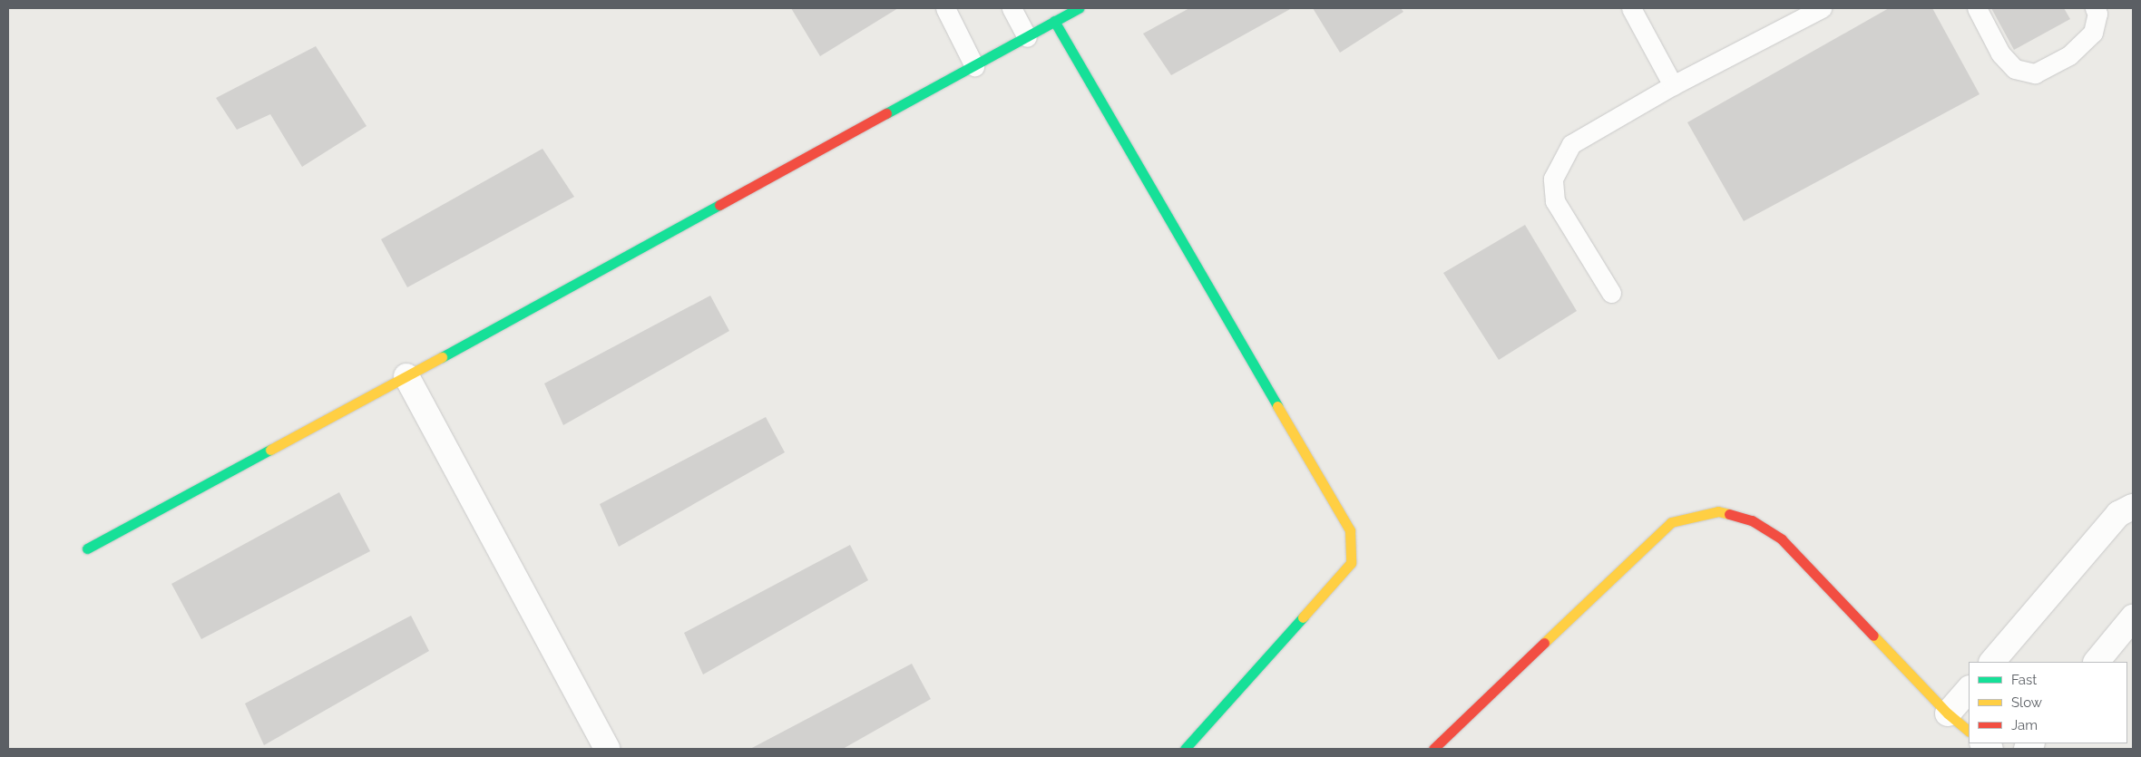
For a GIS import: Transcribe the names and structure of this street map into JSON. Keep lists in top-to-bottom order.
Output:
{
  "legend": ["Fast", "Slow", "Jam"]
}
